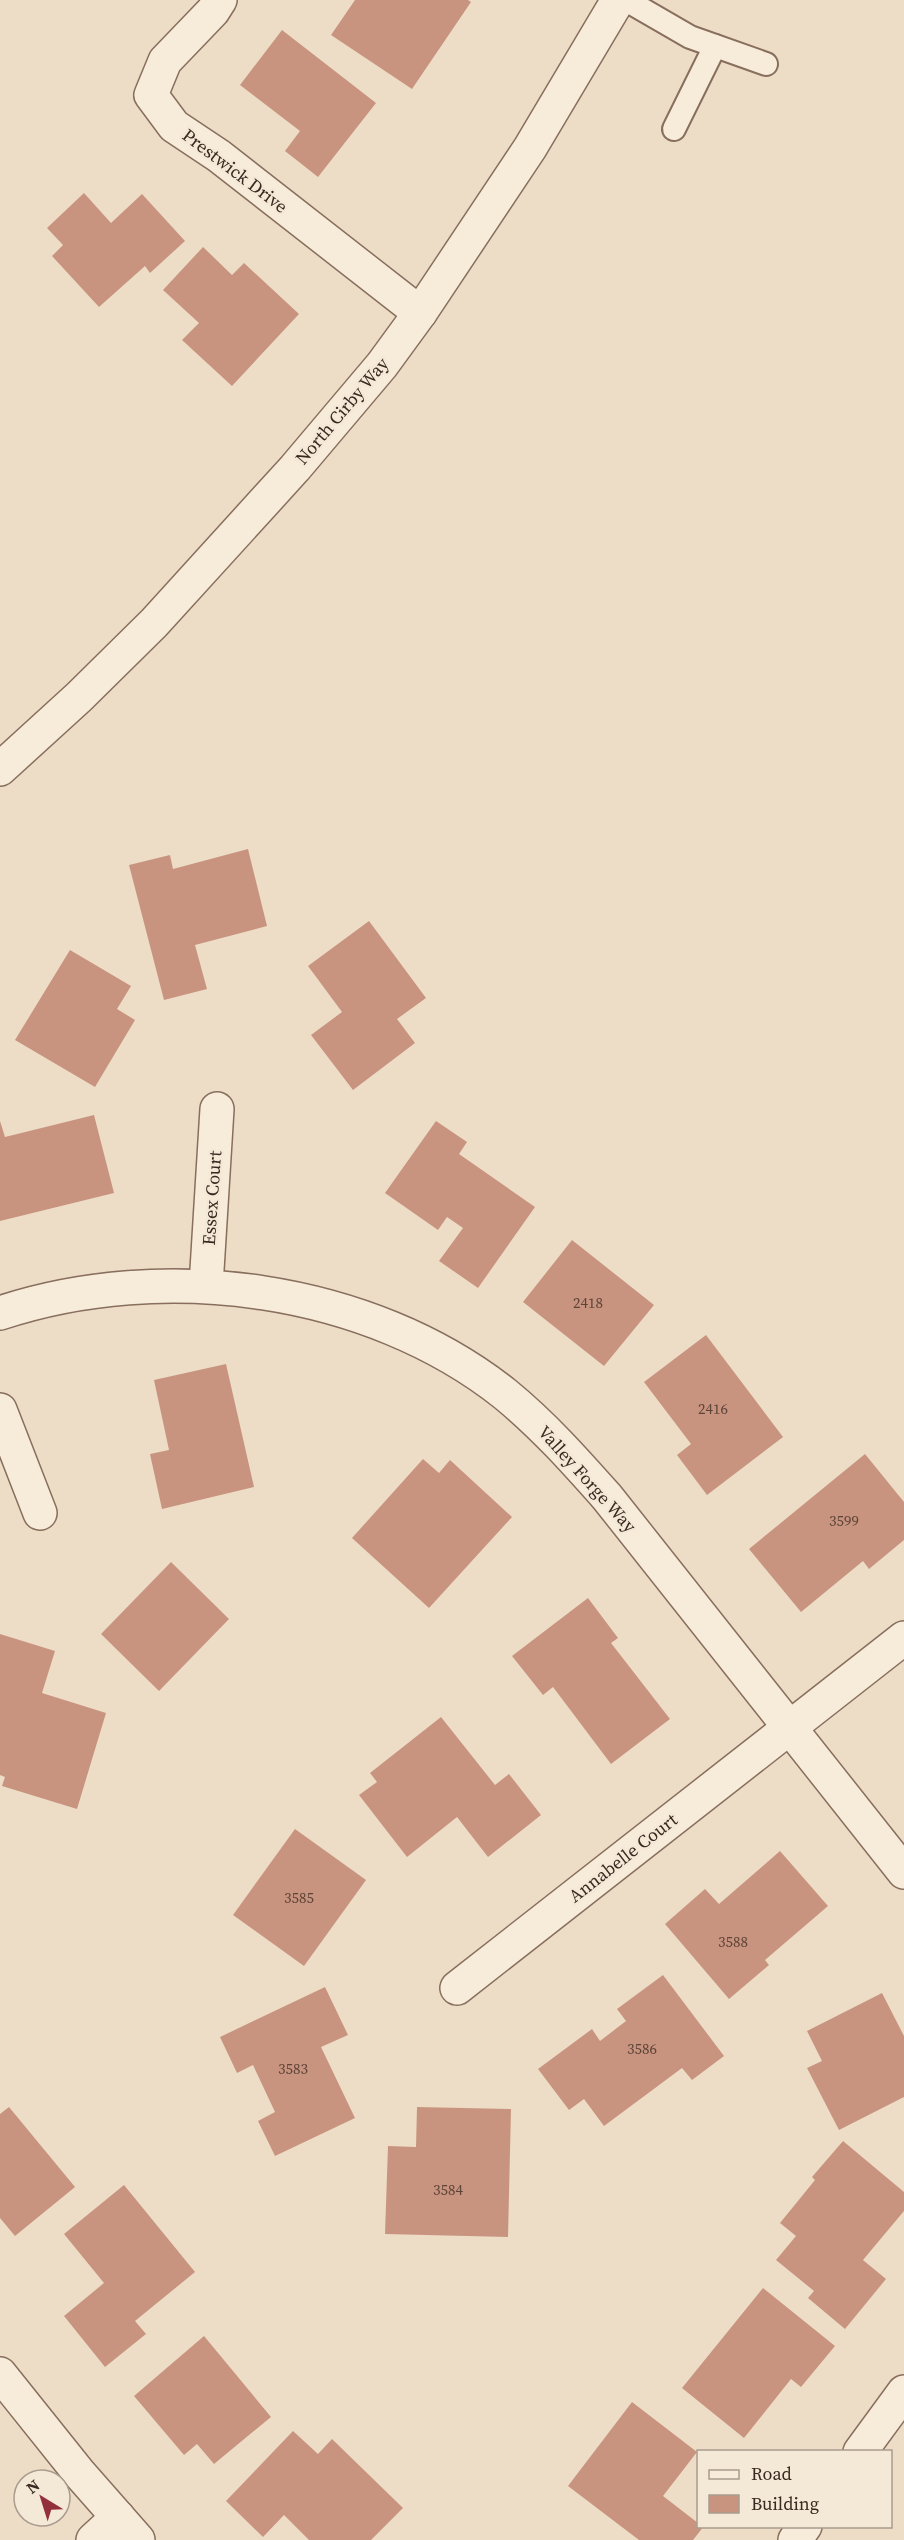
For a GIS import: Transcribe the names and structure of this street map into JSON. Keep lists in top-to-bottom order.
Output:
{
  "streets": {
    "street": [
      "Prestwick Drive",
      "North Cirby Way",
      "Essex Court",
      "Valley Forge Way",
      "Annabelle Court"
    ]
  },
  "crossings": [
    ["Prestwick Drive", "North Cirby Way"],
    ["Essex Court", "Valley Forge Way"],
    ["Valley Forge Way", "Annabelle Court"]
  ],
  "house_numbers": [
    "2418",
    "2416",
    "3599",
    "3585",
    "3588",
    "3586",
    "3583",
    "3584"
  ],
  "legend": ["Road", "Building"],
  "north": "top left"
}
